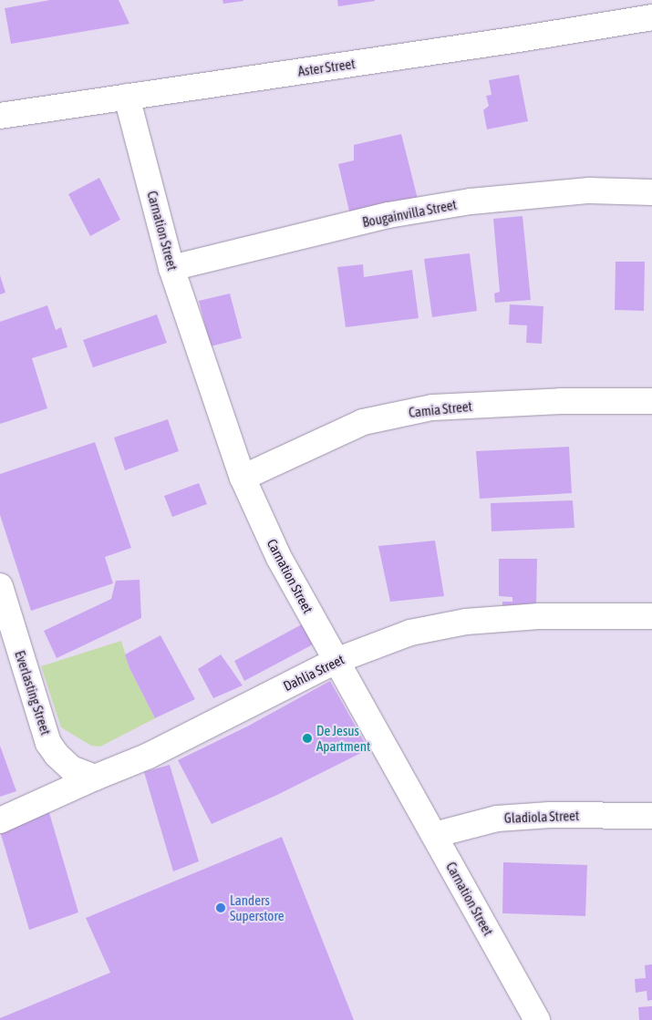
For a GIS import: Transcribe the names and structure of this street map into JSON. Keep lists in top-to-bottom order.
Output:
{
  "streets": {
    "street": [
      "Aster Street",
      "Bougainvilla Street",
      "Carnation Street",
      "Camia Street",
      "Dahlia Street",
      "Everlasting Street",
      "Gladiola Street"
    ]
  },
  "crossings": [
    ["Aster Street", "Carnation Street"],
    ["Bougainvilla Street", "Carnation Street"],
    ["Carnation Street", "Camia Street"],
    ["Carnation Street", "Dahlia Street"],
    ["Carnation Street", "Gladiola Street"],
    ["Dahlia Street", "Everlasting Street"]
  ],
  "places": ["De Jesus Apartment", "Landers Superstore"]
}
